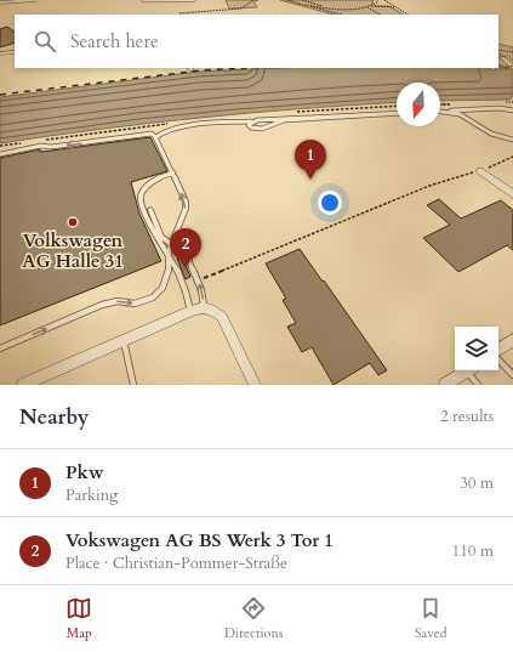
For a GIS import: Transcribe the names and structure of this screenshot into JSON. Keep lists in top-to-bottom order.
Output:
{
  "places": ["Volkswagen AG Halle 31"],
  "north": "bottom",
  "page": {
    "search": "Search here",
    "pins": ["1", "2"],
    "heading": ["Nearby", "2 results"],
    "list": [
      {
        "mark": "1",
        "name": "Pkw",
        "note": "Parking",
        "value": "30 m"
      },
      {
        "mark": "2",
        "name": "Vokswagen AG BS Werk 3 Tor 1",
        "note": "Place · Christian-Pommer-Straße",
        "value": "110 m"
      }
    ],
    "nav": ["Map", "Directions", "Saved"]
  }
}
